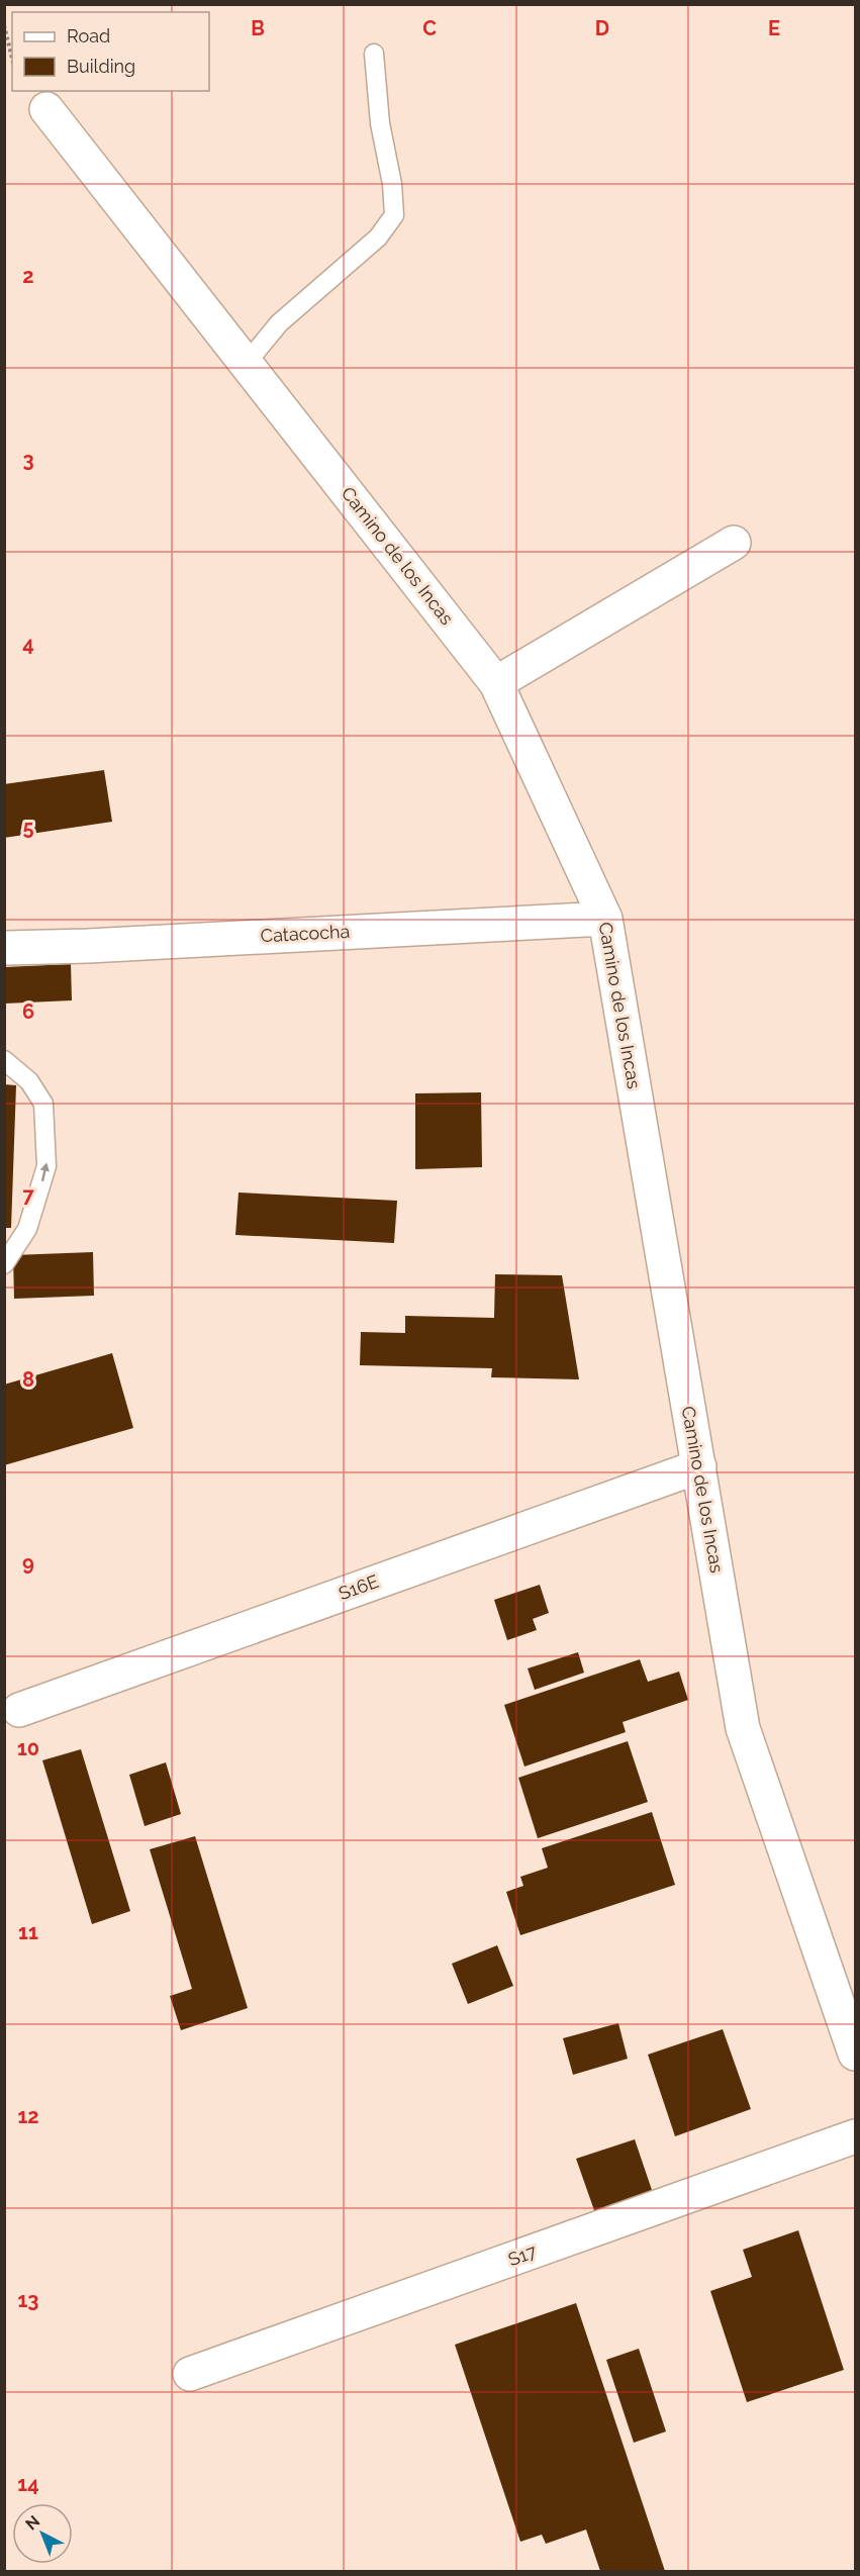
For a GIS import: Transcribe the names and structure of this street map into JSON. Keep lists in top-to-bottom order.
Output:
{
  "streets": {
    "street": [
      "Camino de los Incas",
      "Catacocha",
      "S16E",
      "S17"
    ]
  },
  "crossings": [
    ["Camino de los Incas", "Catacocha"],
    ["Camino de los Incas", "S16E"]
  ],
  "legend": ["Road", "Building"],
  "north": "top left",
  "grid": {
    "columns": [
      "B",
      "C",
      "D",
      "E"
    ],
    "rows": [
      "2",
      "3",
      "4",
      "5",
      "6",
      "7",
      "8",
      "9",
      "10",
      "11",
      "12",
      "13",
      "14"
    ]
  }
}
